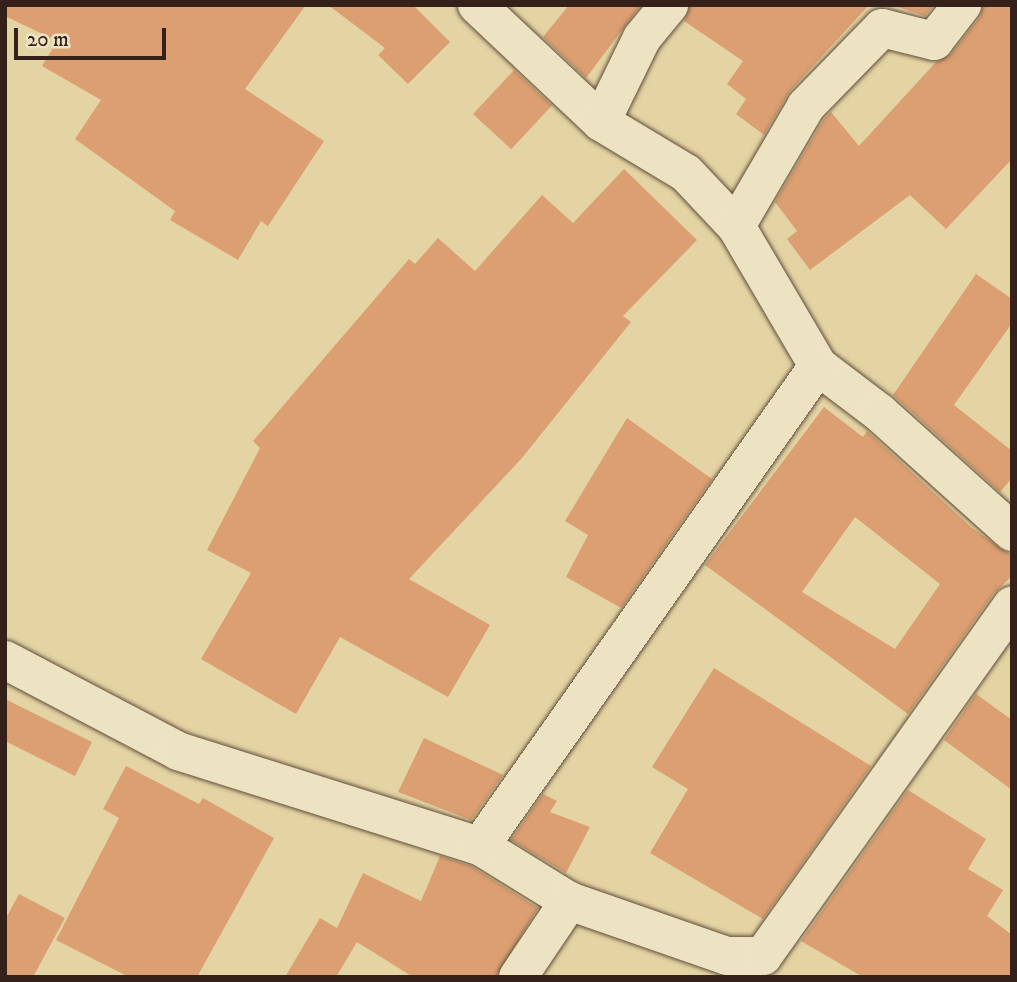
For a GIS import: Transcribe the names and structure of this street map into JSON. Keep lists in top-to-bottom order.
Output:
{
  "scale_bar": "20 m"
}
